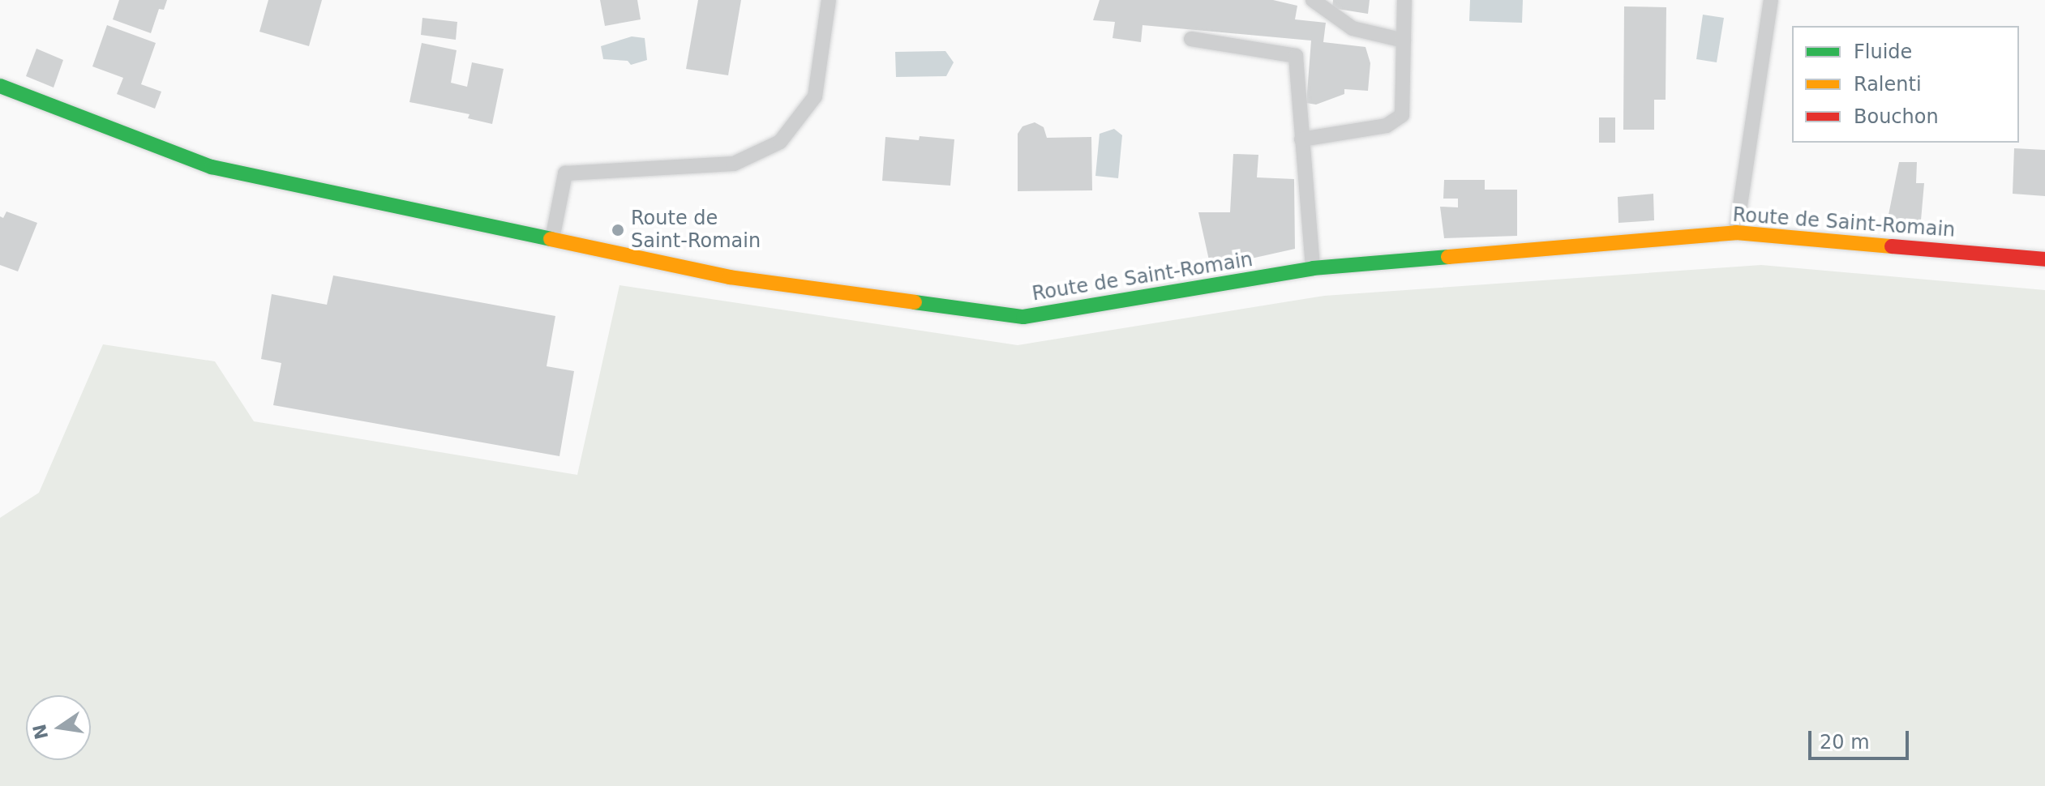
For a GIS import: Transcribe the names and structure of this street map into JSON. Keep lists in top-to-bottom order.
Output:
{
  "streets": {
    "main road": ["Route de Saint-Romain"]
  },
  "places": ["Route de Saint-Romain"],
  "legend": ["Fluide", "Ralenti", "Bouchon"],
  "scale_bar": "20 m",
  "north": "left"
}
